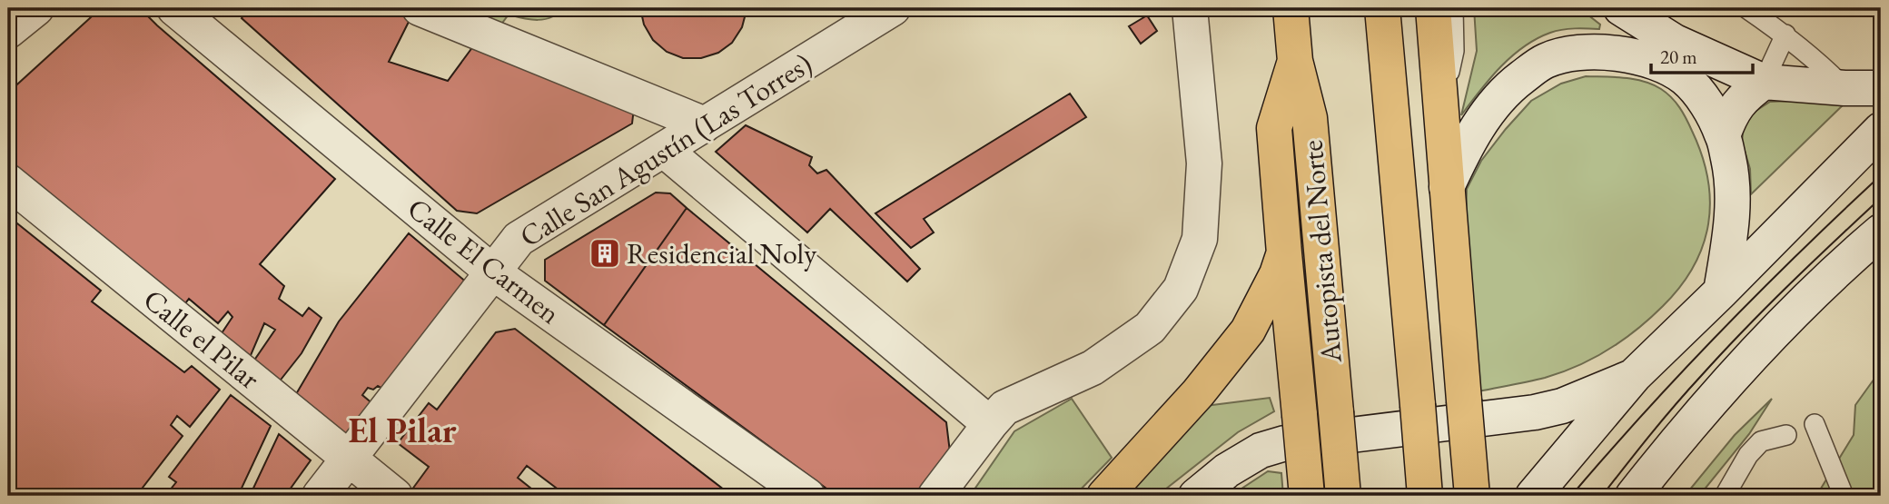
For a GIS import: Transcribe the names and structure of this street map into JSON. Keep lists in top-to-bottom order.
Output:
{
  "streets": {
    "highway": ["Autopista del Norte"],
    "street": ["Calle San Agustín (Las Torres)", "Calle El Carmen", "Calle el Pilar"]
  },
  "crossings": [
    ["Calle San Agustín (Las Torres)", "Calle El Carmen"],
    ["Calle San Agustín (Las Torres)", "Calle el Pilar"]
  ],
  "districts": ["El Pilar"],
  "places": {
    "building": ["Residencial Noly"]
  },
  "scale_bar": "20 m"
}
